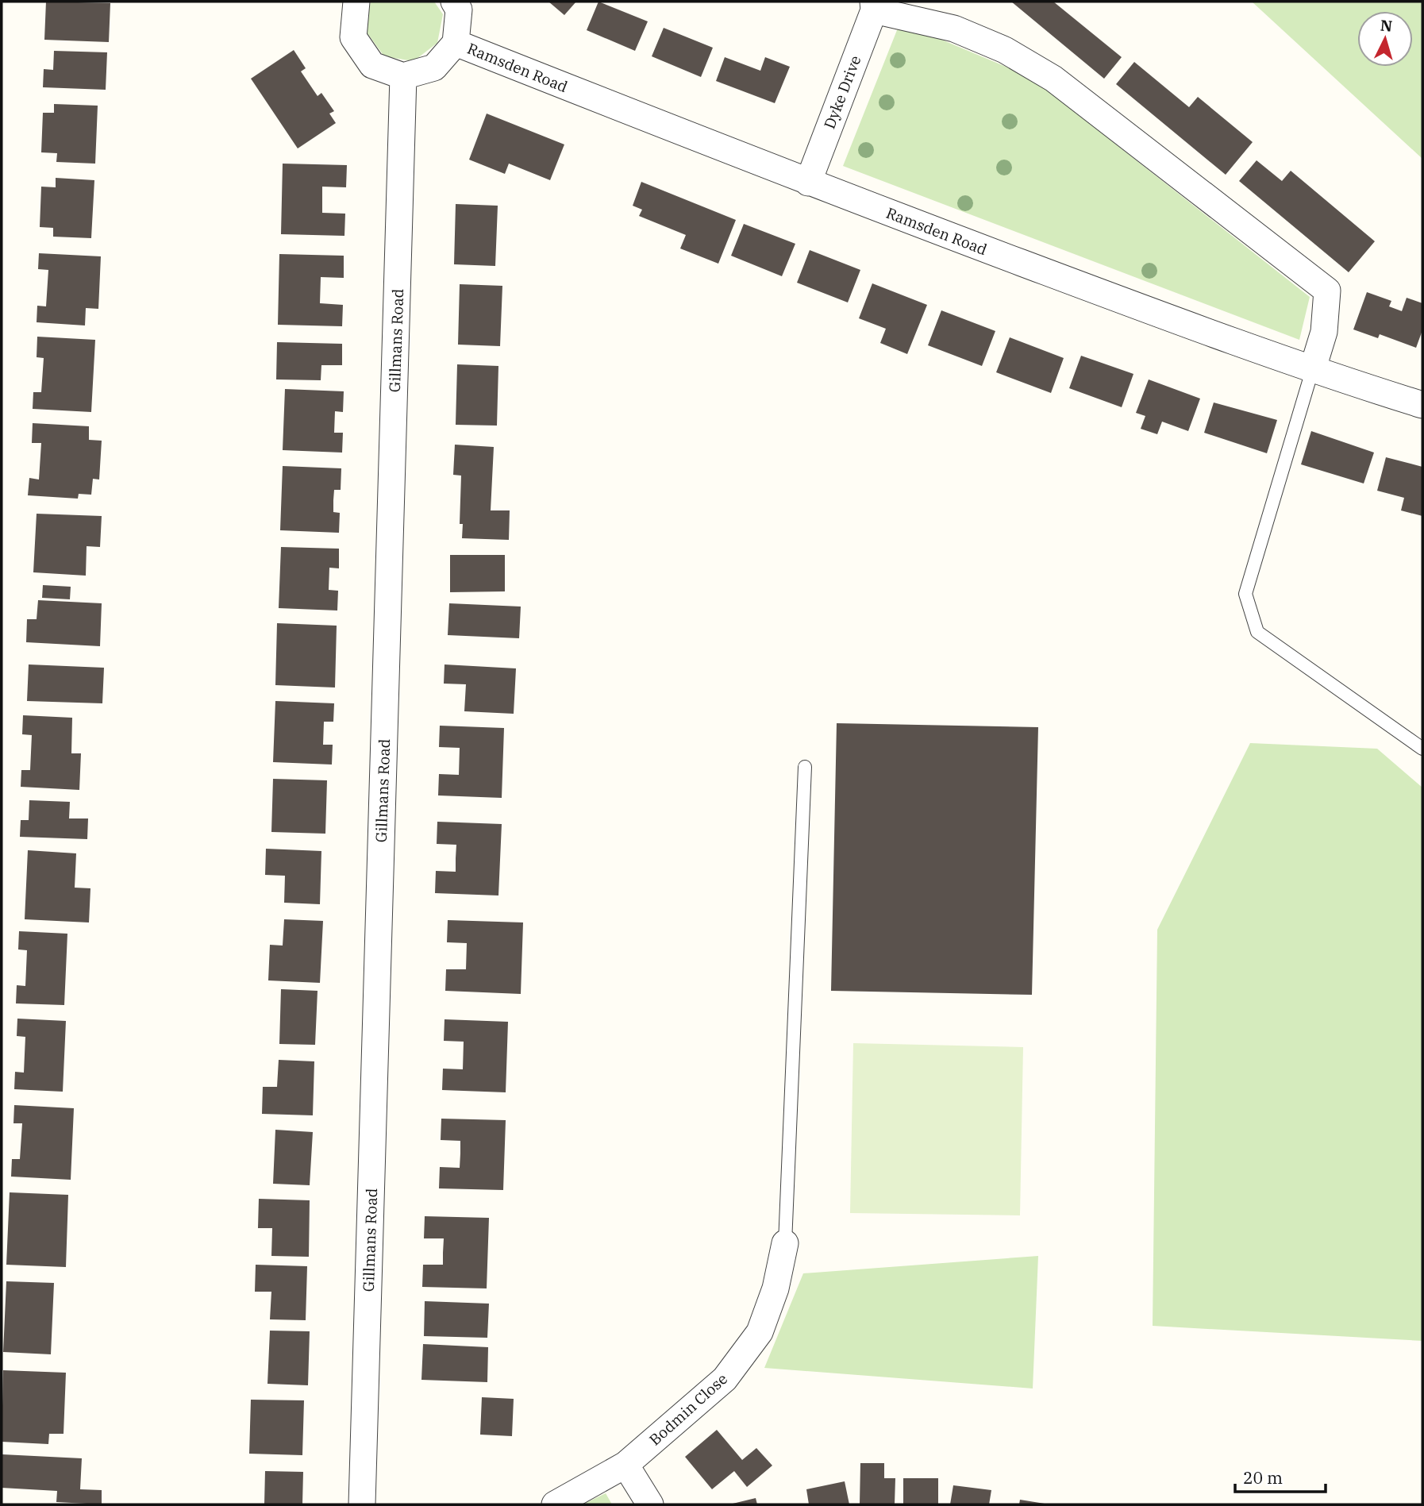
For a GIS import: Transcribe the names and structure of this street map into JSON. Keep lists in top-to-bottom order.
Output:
{
  "streets": {
    "street": [
      "Ramsden Road",
      "Dyke Drive",
      "Gillmans Road",
      "Bodmin Close"
    ]
  },
  "crossings": [
    ["Ramsden Road", "Dyke Drive"]
  ],
  "scale_bar": "20 m",
  "north": "top"
}
